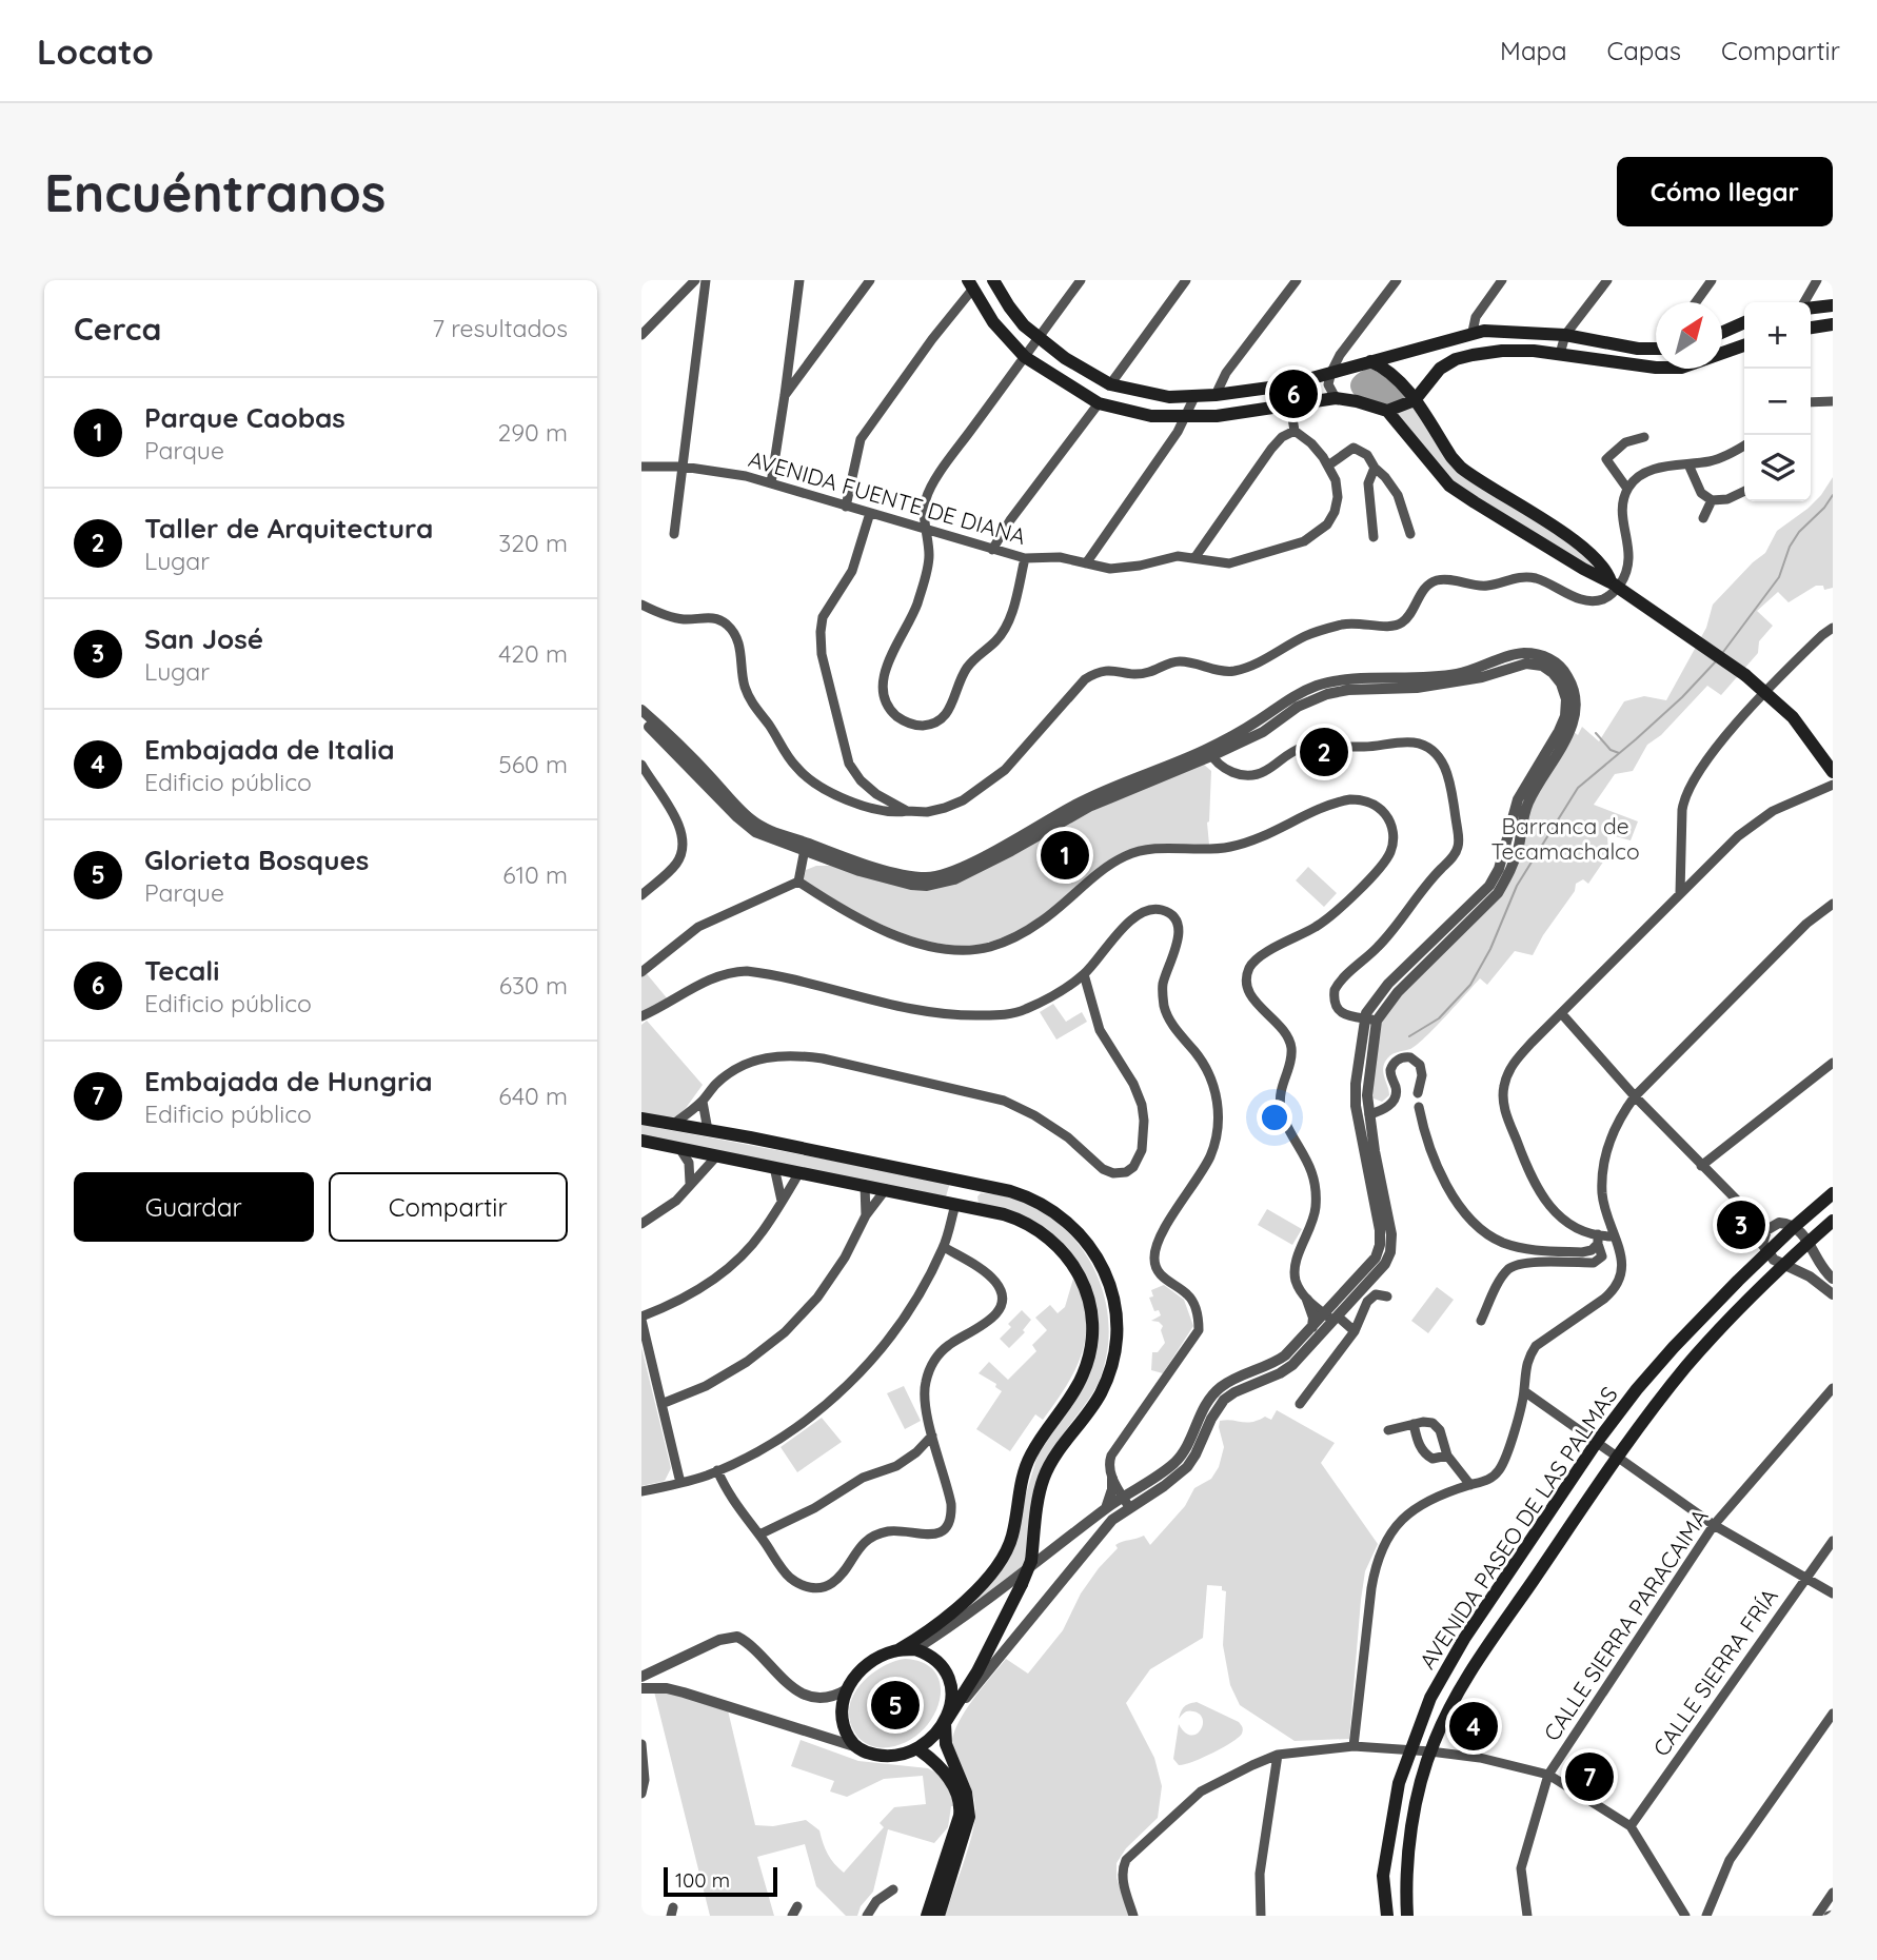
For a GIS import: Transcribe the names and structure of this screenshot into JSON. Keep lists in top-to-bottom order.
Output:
{
  "streets": {
    "main road": ["AVENIDA PASEO DE LAS PALMAS"],
    "street": ["AVENIDA FUENTE DE DIANA", "CALLE SIERRA PARACAIMA", "CALLE SIERRA FRÍA"]
  },
  "parks": ["Barranca de Tecamachalco"],
  "scale_bar": "100 m",
  "north": "top right",
  "page": {
    "header": "Locato",
    "nav": ["Mapa", "Capas", "Compartir"],
    "buttons": [
      "Cómo llegar",
      ["Guardar", "Compartir"]
    ],
    "title": "Encuéntranos",
    "heading": ["Cerca", "7 resultados"],
    "map_buttons": ["+", "−"],
    "pins": [
      "6",
      "2",
      "1",
      "3",
      "5",
      "4",
      "7"
    ],
    "list": [
      {
        "mark": "1",
        "name": "Parque Caobas",
        "note": "Parque",
        "value": "290 m"
      },
      {
        "mark": "2",
        "name": "Taller de Arquitectura",
        "note": "Lugar",
        "value": "320 m"
      },
      {
        "mark": "3",
        "name": "San José",
        "note": "Lugar",
        "value": "420 m"
      },
      {
        "mark": "4",
        "name": "Embajada de Italia",
        "note": "Edificio público",
        "value": "560 m"
      },
      {
        "mark": "5",
        "name": "Glorieta Bosques",
        "note": "Parque",
        "value": "610 m"
      },
      {
        "mark": "6",
        "name": "Tecali",
        "note": "Edificio público",
        "value": "630 m"
      },
      {
        "mark": "7",
        "name": "Embajada de Hungria",
        "note": "Edificio público",
        "value": "640 m"
      }
    ],
    "scale": "100 m"
  }
}
